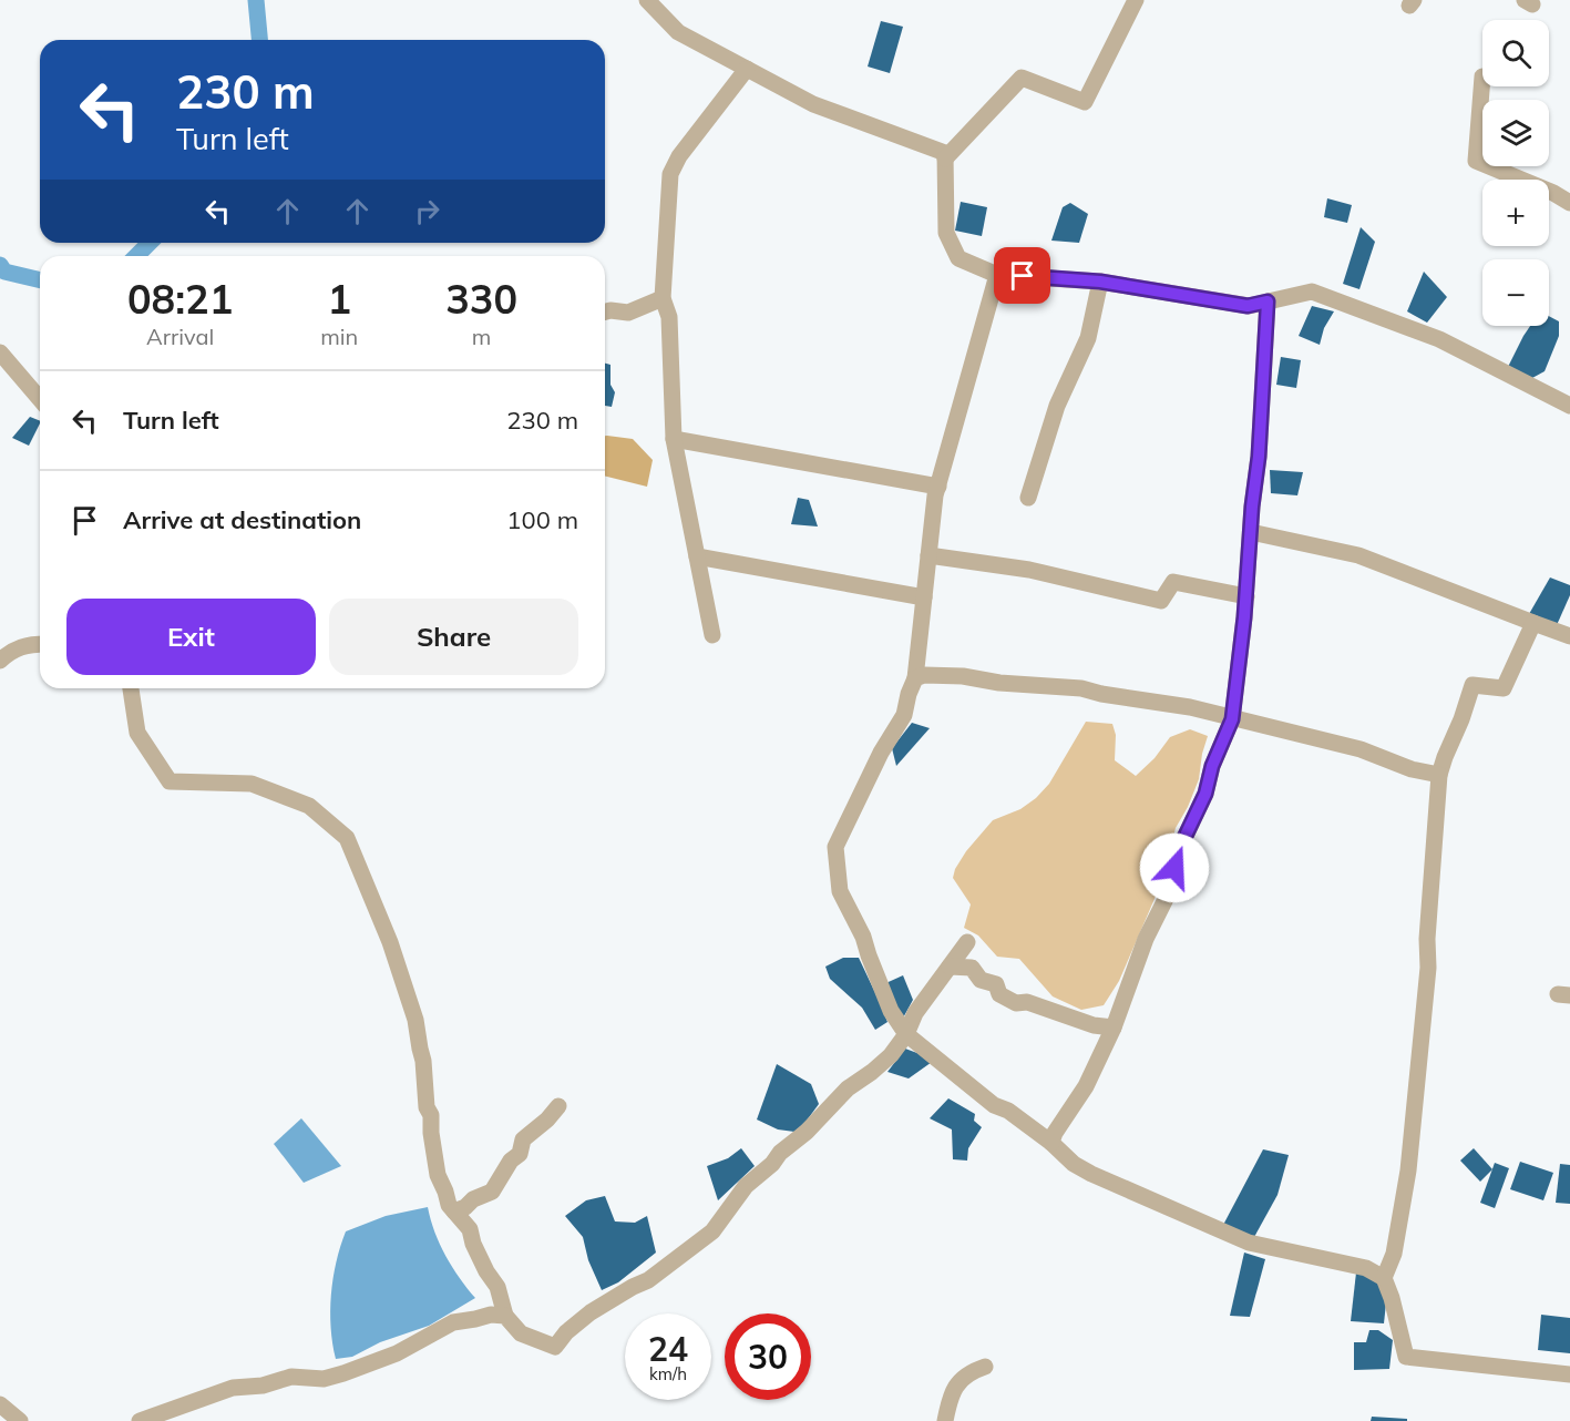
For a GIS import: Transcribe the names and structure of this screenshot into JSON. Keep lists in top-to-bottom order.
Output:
{
  "page": {
    "map_buttons": ["+", "−"],
    "turn": ["230 m", "Turn left"],
    "eta": [
      "08:21",
      "Arrival",
      "1",
      "min",
      "330",
      "m"
    ],
    "list": [
      {
        "name": "Turn left",
        "value": "230 m"
      },
      {
        "name": "Arrive at destination",
        "value": "100 m"
      }
    ],
    "buttons": ["Exit", "Share"],
    "speed": "24 km/h",
    "limit": "30"
  }
}
